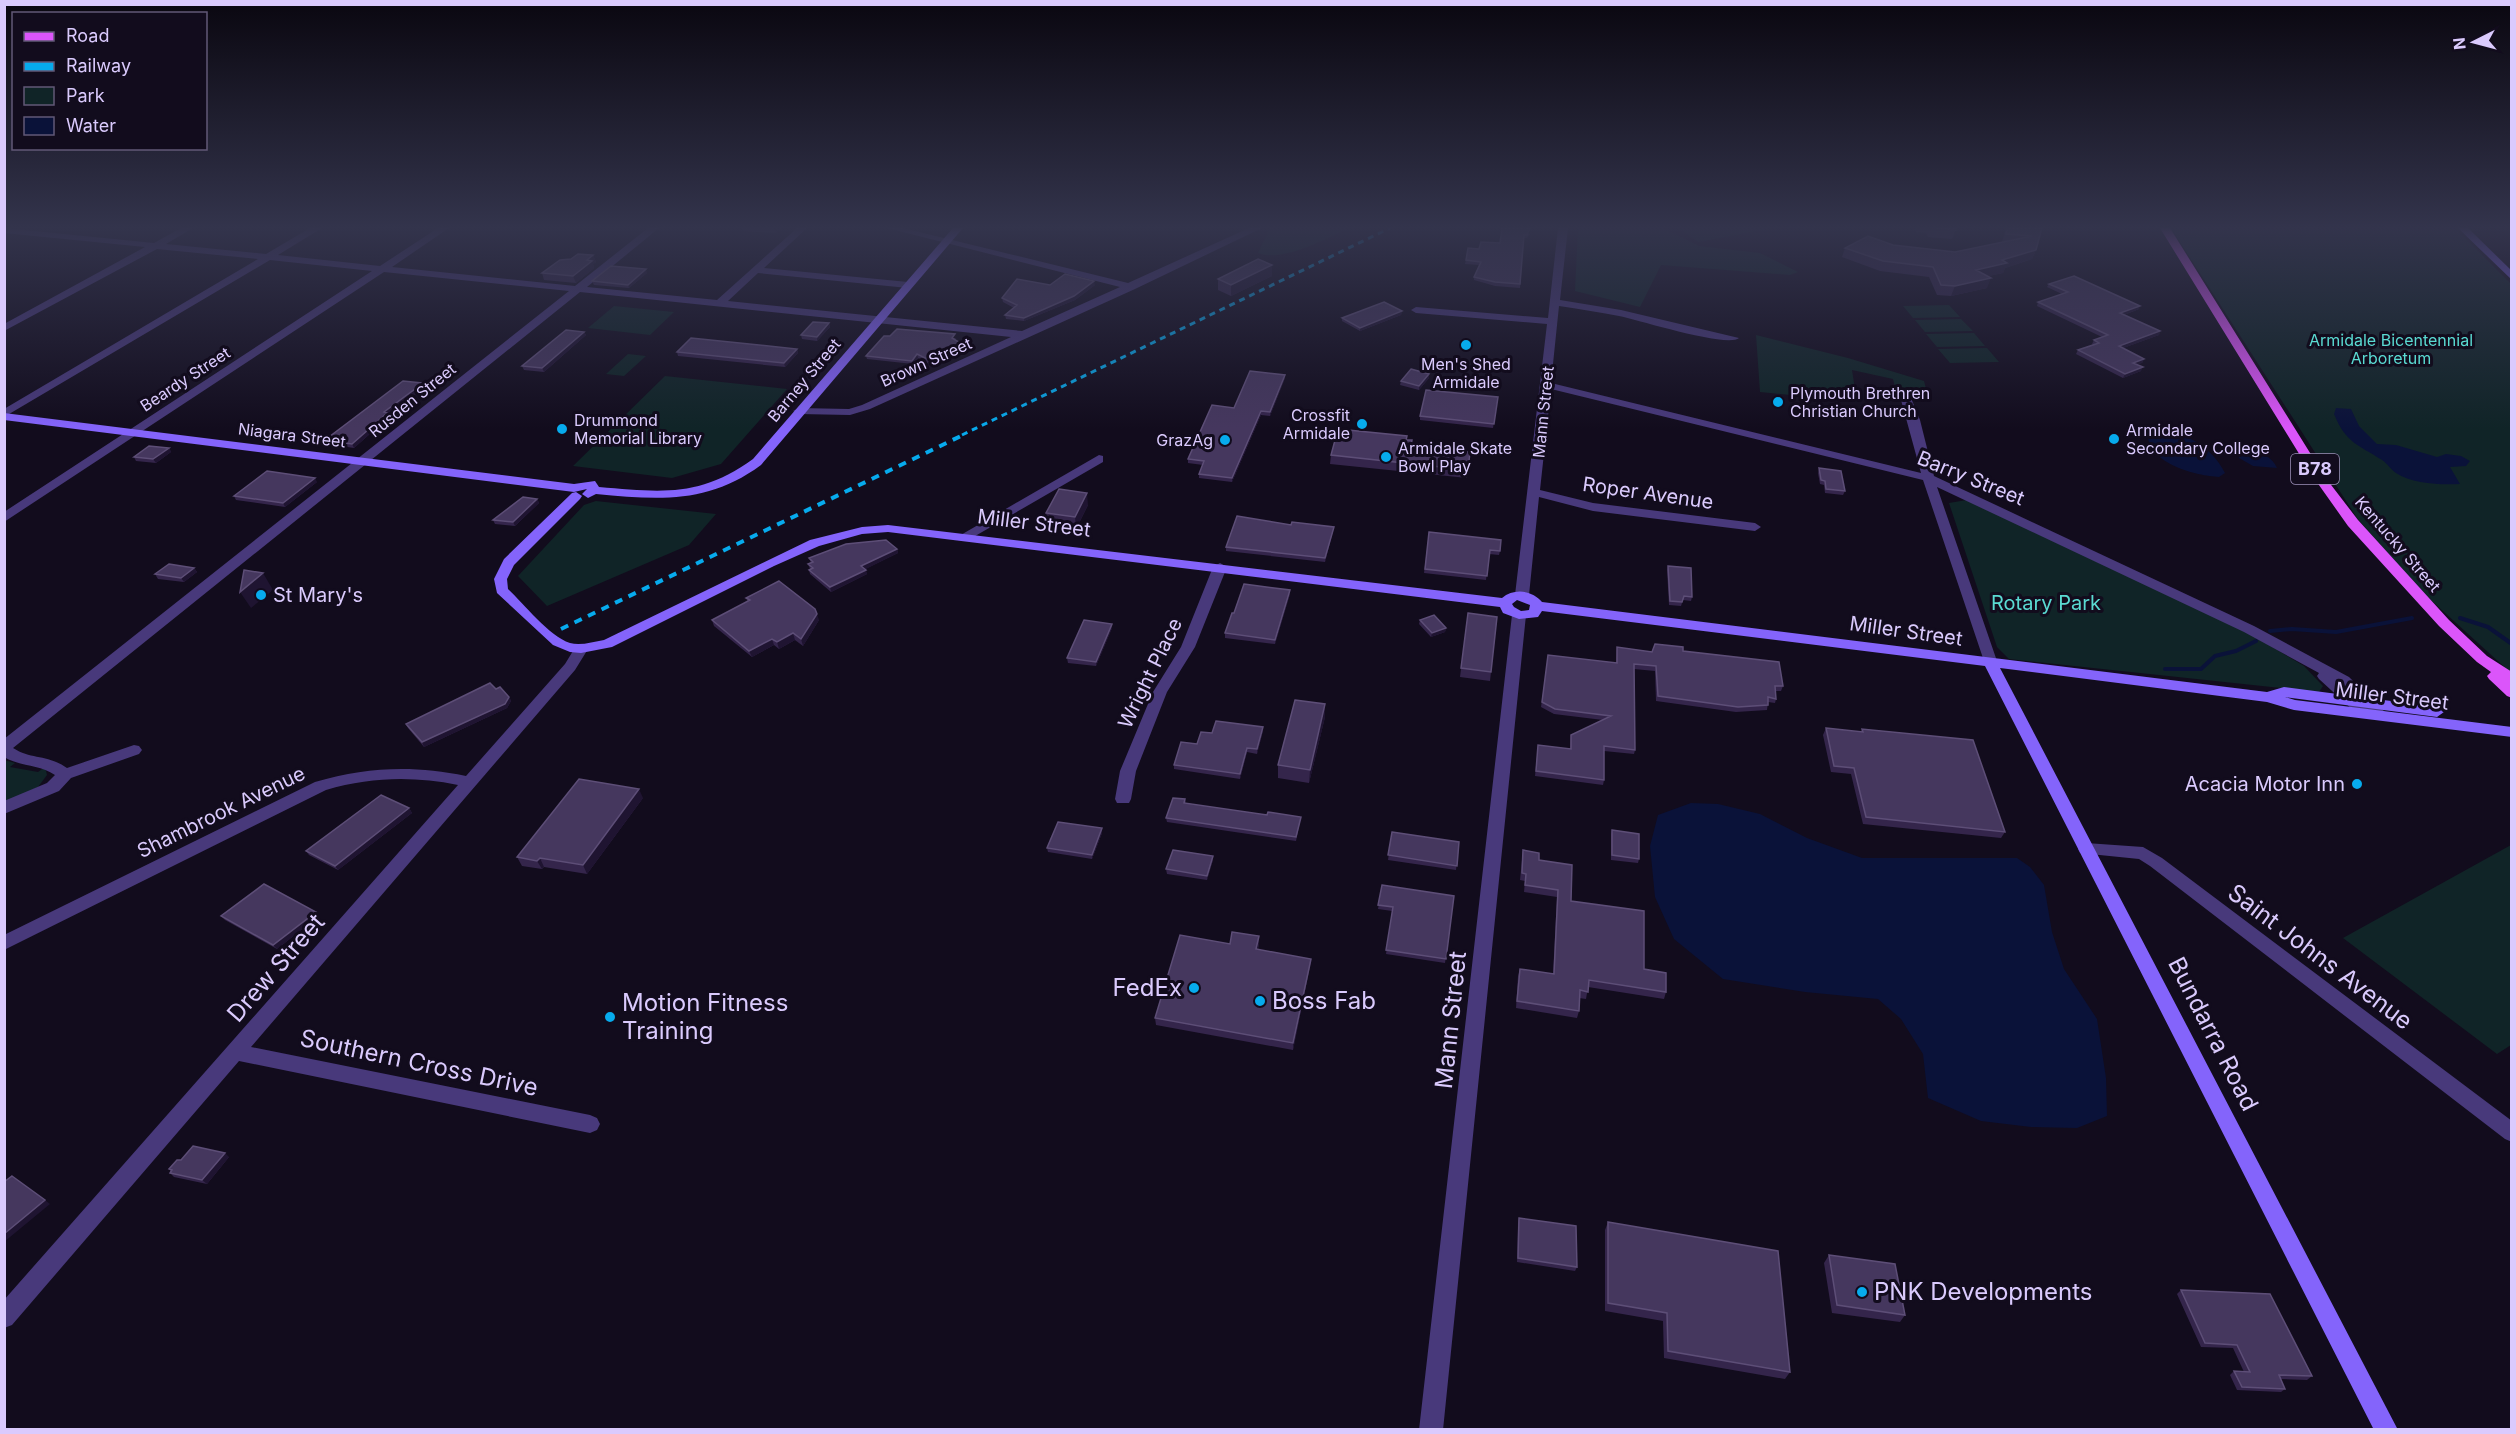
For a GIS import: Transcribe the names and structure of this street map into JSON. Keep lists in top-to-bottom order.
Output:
{
  "streets": {
    "main road": ["B78", "Kentucky Street"],
    "street": [
      "Brown Street",
      "Beardy Street",
      "Barney Street",
      "Rusden Street",
      "Mann Street",
      "Niagara Street",
      "Barry Street",
      "Roper Avenue",
      "Miller Street",
      "Wright Place",
      "Shambrook Avenue",
      "Saint Johns Avenue",
      "Drew Street",
      "Bundarra Road",
      "Southern Cross Drive"
    ]
  },
  "crossings": [
    ["Brown Street", "Barney Street"],
    ["Beardy Street", "Niagara Street"],
    ["Barney Street", "Niagara Street"],
    ["Rusden Street", "Niagara Street"],
    ["Mann Street", "Barry Street"],
    ["Mann Street", "Roper Avenue"],
    ["Mann Street", "Miller Street"],
    ["Barry Street", "Miller Street"],
    ["Miller Street", "Wright Place"],
    ["Miller Street", "Drew Street"],
    ["Miller Street", "Bundarra Road"],
    ["Shambrook Avenue", "Drew Street"],
    ["Saint Johns Avenue", "Bundarra Road"],
    ["Drew Street", "Southern Cross Drive"]
  ],
  "parks": ["Armidale Bicentennial Arboretum", "Rotary Park"],
  "places": [
    "Men's Shed Armidale",
    "Plymouth Brethren Christian Church",
    "Crossfit Armidale",
    "Drummond Memorial Library",
    "Armidale Secondary College",
    "GrazAg",
    "Armidale Skate Bowl Play",
    "St Mary's",
    "Acacia Motor Inn",
    "FedEx",
    "Boss Fab",
    "Motion Fitness Training",
    "PNK Developments"
  ],
  "legend": [
    "Road",
    "Railway",
    "Park",
    "Water"
  ],
  "north": "left"
}
